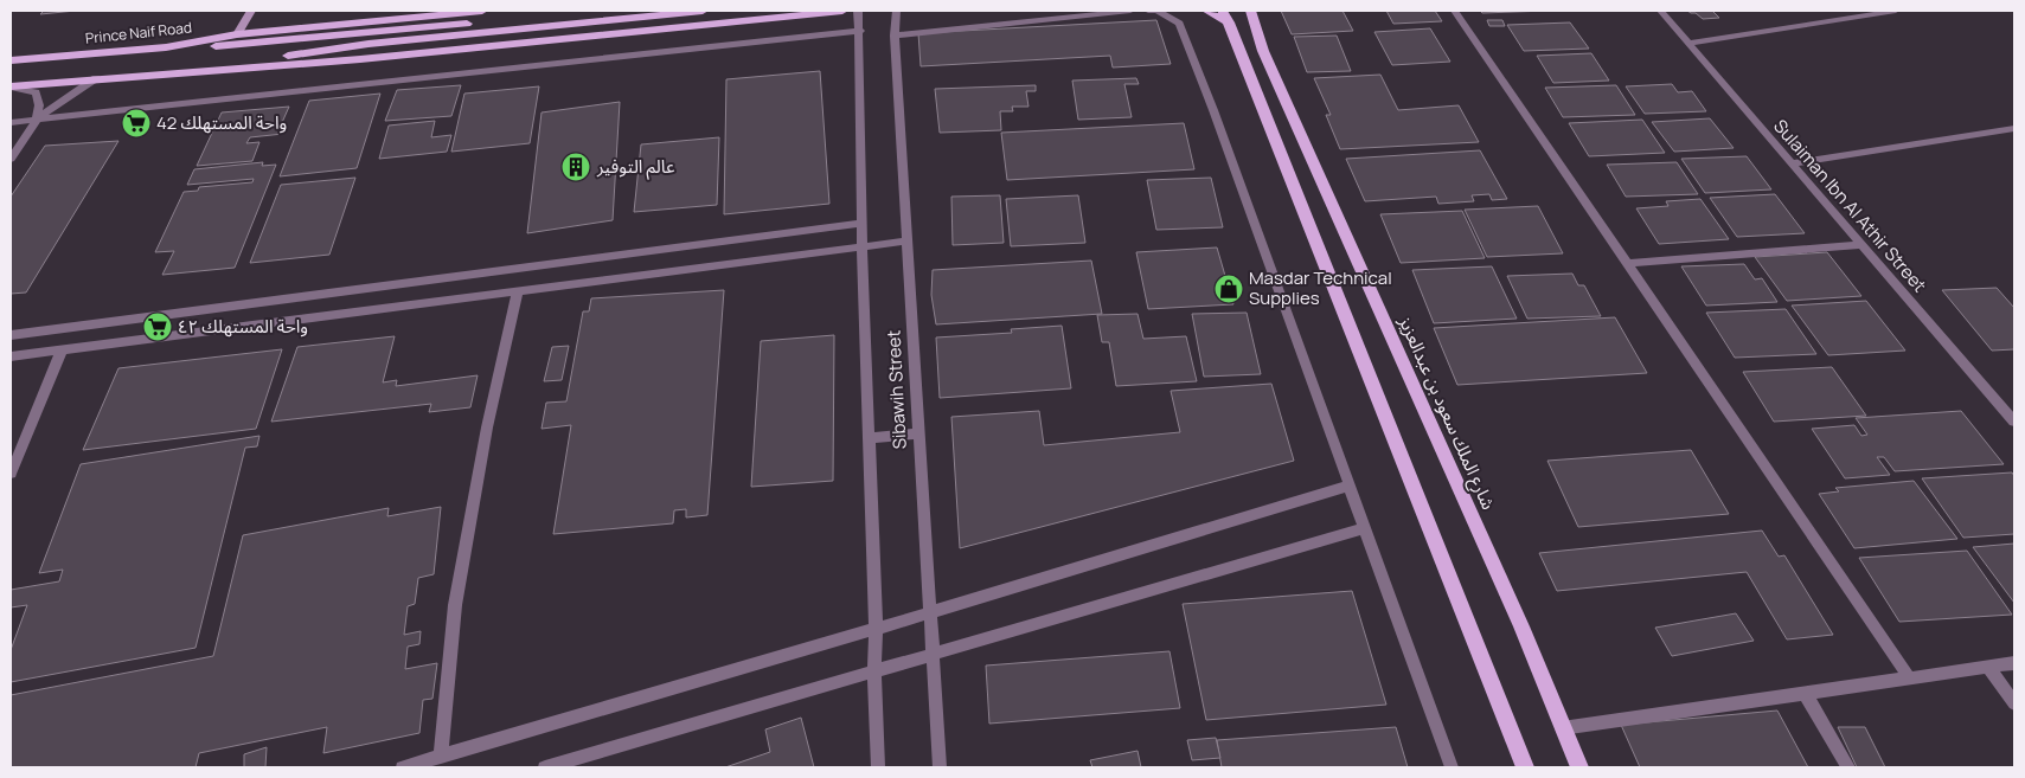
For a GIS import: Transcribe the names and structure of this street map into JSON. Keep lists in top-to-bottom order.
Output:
{
  "streets": {
    "main road": ["Prince Naif Road", "شارع الملك سعود بن عبدالعزيز"],
    "street": ["Sulaiman Ibn Al Athir Street", "Sibawih Street"]
  },
  "places": {
    "supermarket": ["واحة المستهلك 42", "واحة المستهلك ٤٢"],
    "building": ["عالم التوفير"],
    "shop": ["Masdar Technical Supplies"]
  }
}
